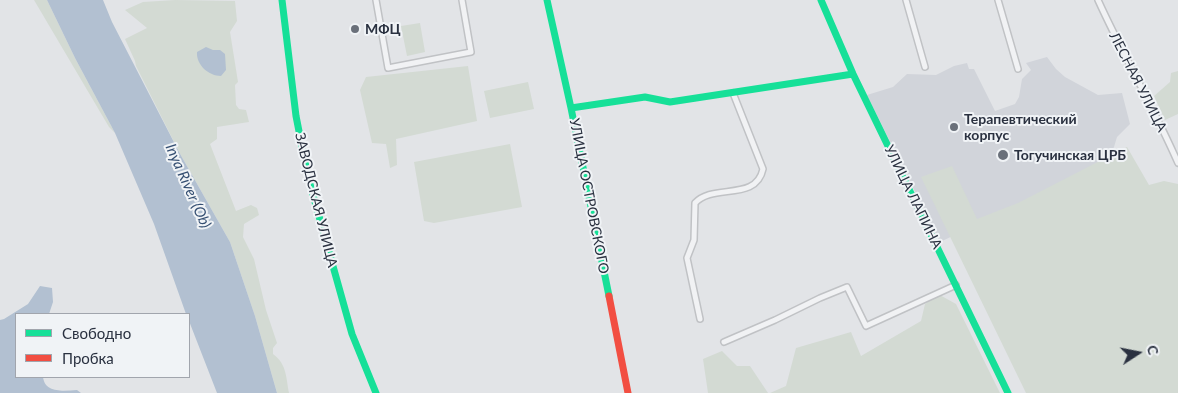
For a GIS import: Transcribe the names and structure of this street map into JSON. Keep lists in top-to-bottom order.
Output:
{
  "streets": {
    "street": [
      "ЛЕСНАЯ УЛИЦА",
      "УЛИЦА ОСТРОВСКОГО",
      "УЛИЦА ЛАПИНА",
      "ЗАВОДСКАЯ УЛИЦА"
    ]
  },
  "water": ["Inya River (Ob)"],
  "places": ["МФЦ", "Терапевтический корпус", "Тогучинская ЦРБ"],
  "legend": ["Свободно", "Пробка"],
  "north": "right"
}
